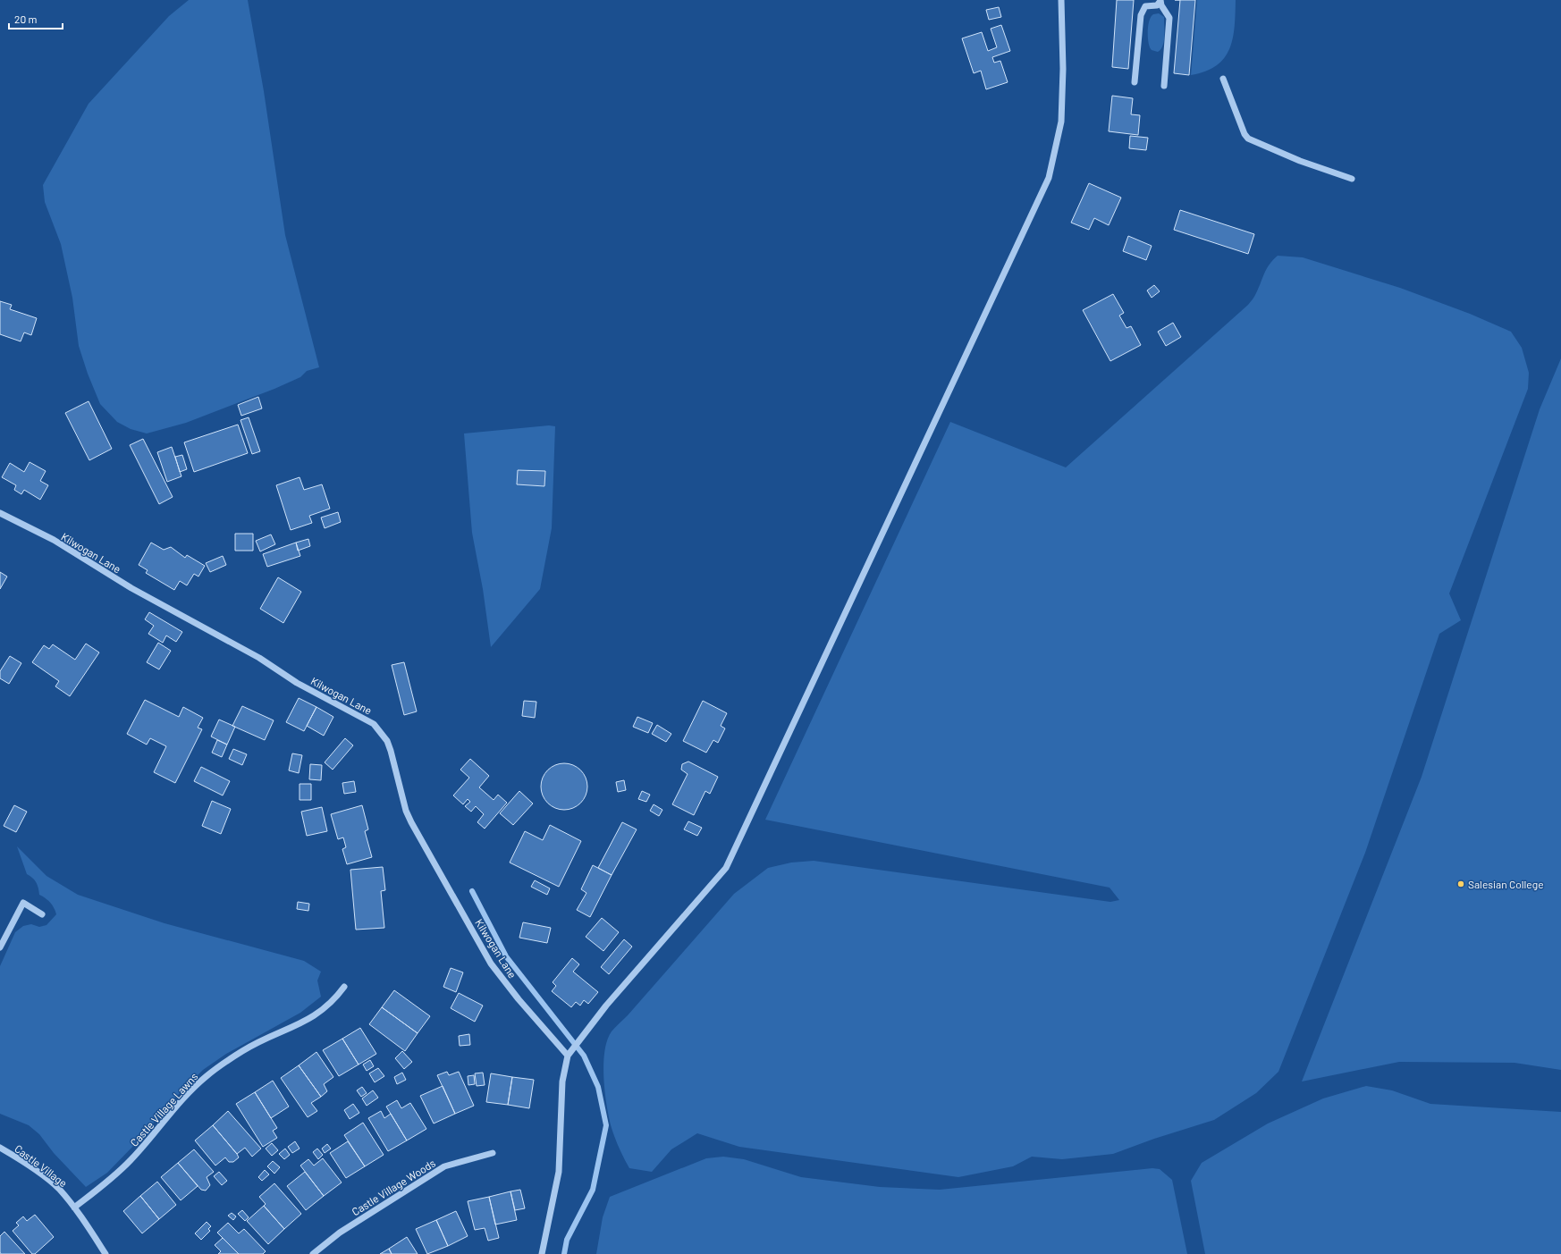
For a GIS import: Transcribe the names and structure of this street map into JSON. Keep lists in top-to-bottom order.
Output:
{
  "streets": {
    "street": [
      "Kilwogan Lane",
      "Castle Village Lawns",
      "Castle Village",
      "Castle Village Woods"
    ]
  },
  "crossings": [
    ["Castle Village Lawns", "Castle Village"]
  ],
  "places": ["Salesian College"],
  "scale_bar": "20 m"
}
